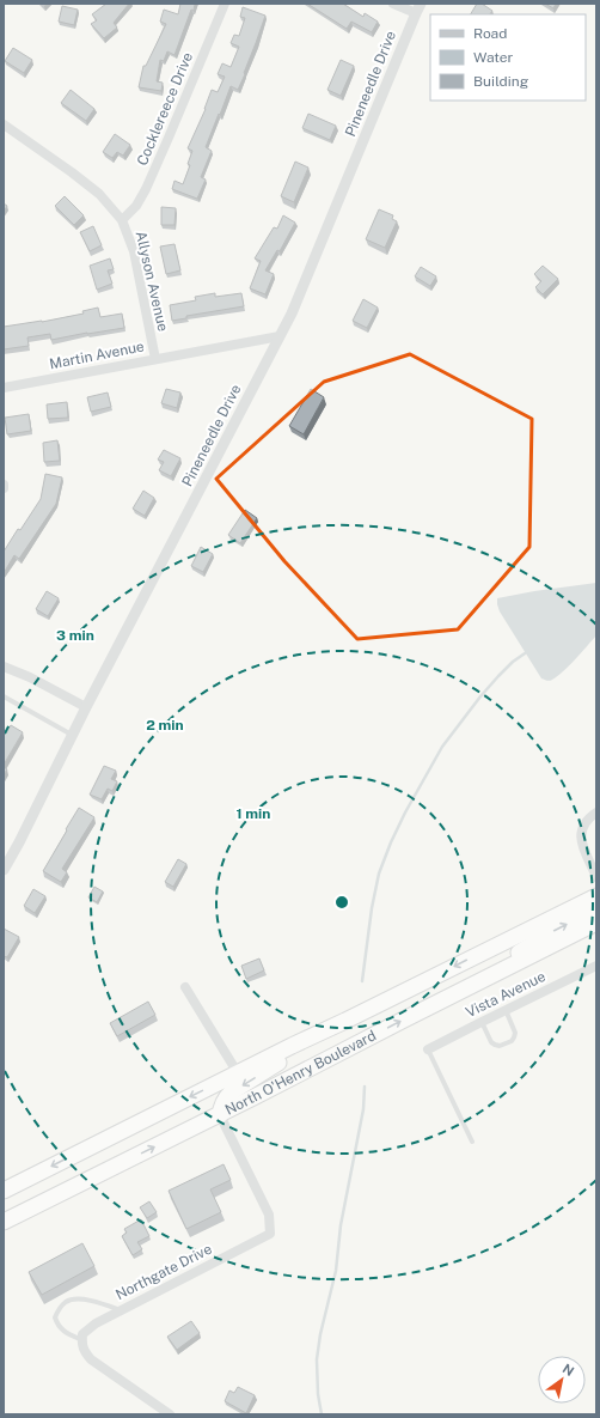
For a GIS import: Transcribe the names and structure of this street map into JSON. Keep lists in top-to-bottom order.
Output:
{
  "streets": {
    "highway": ["North O'Henry Boulevard"],
    "street": [
      "Pineneedle Drive",
      "Cocklereece Drive",
      "Allyson Avenue",
      "Martin Avenue",
      "Vista Avenue",
      "Northgate Drive"
    ]
  },
  "crossings": [
    ["Pineneedle Drive", "Martin Avenue"],
    ["Cocklereece Drive", "Allyson Avenue"],
    ["Allyson Avenue", "Martin Avenue"],
    ["North O'Henry Boulevard", "Northgate Drive"]
  ],
  "legend": ["Road", "Water", "Building"],
  "north": "top right",
  "rings": ["3 min", "2 min", "1 min"]
}
